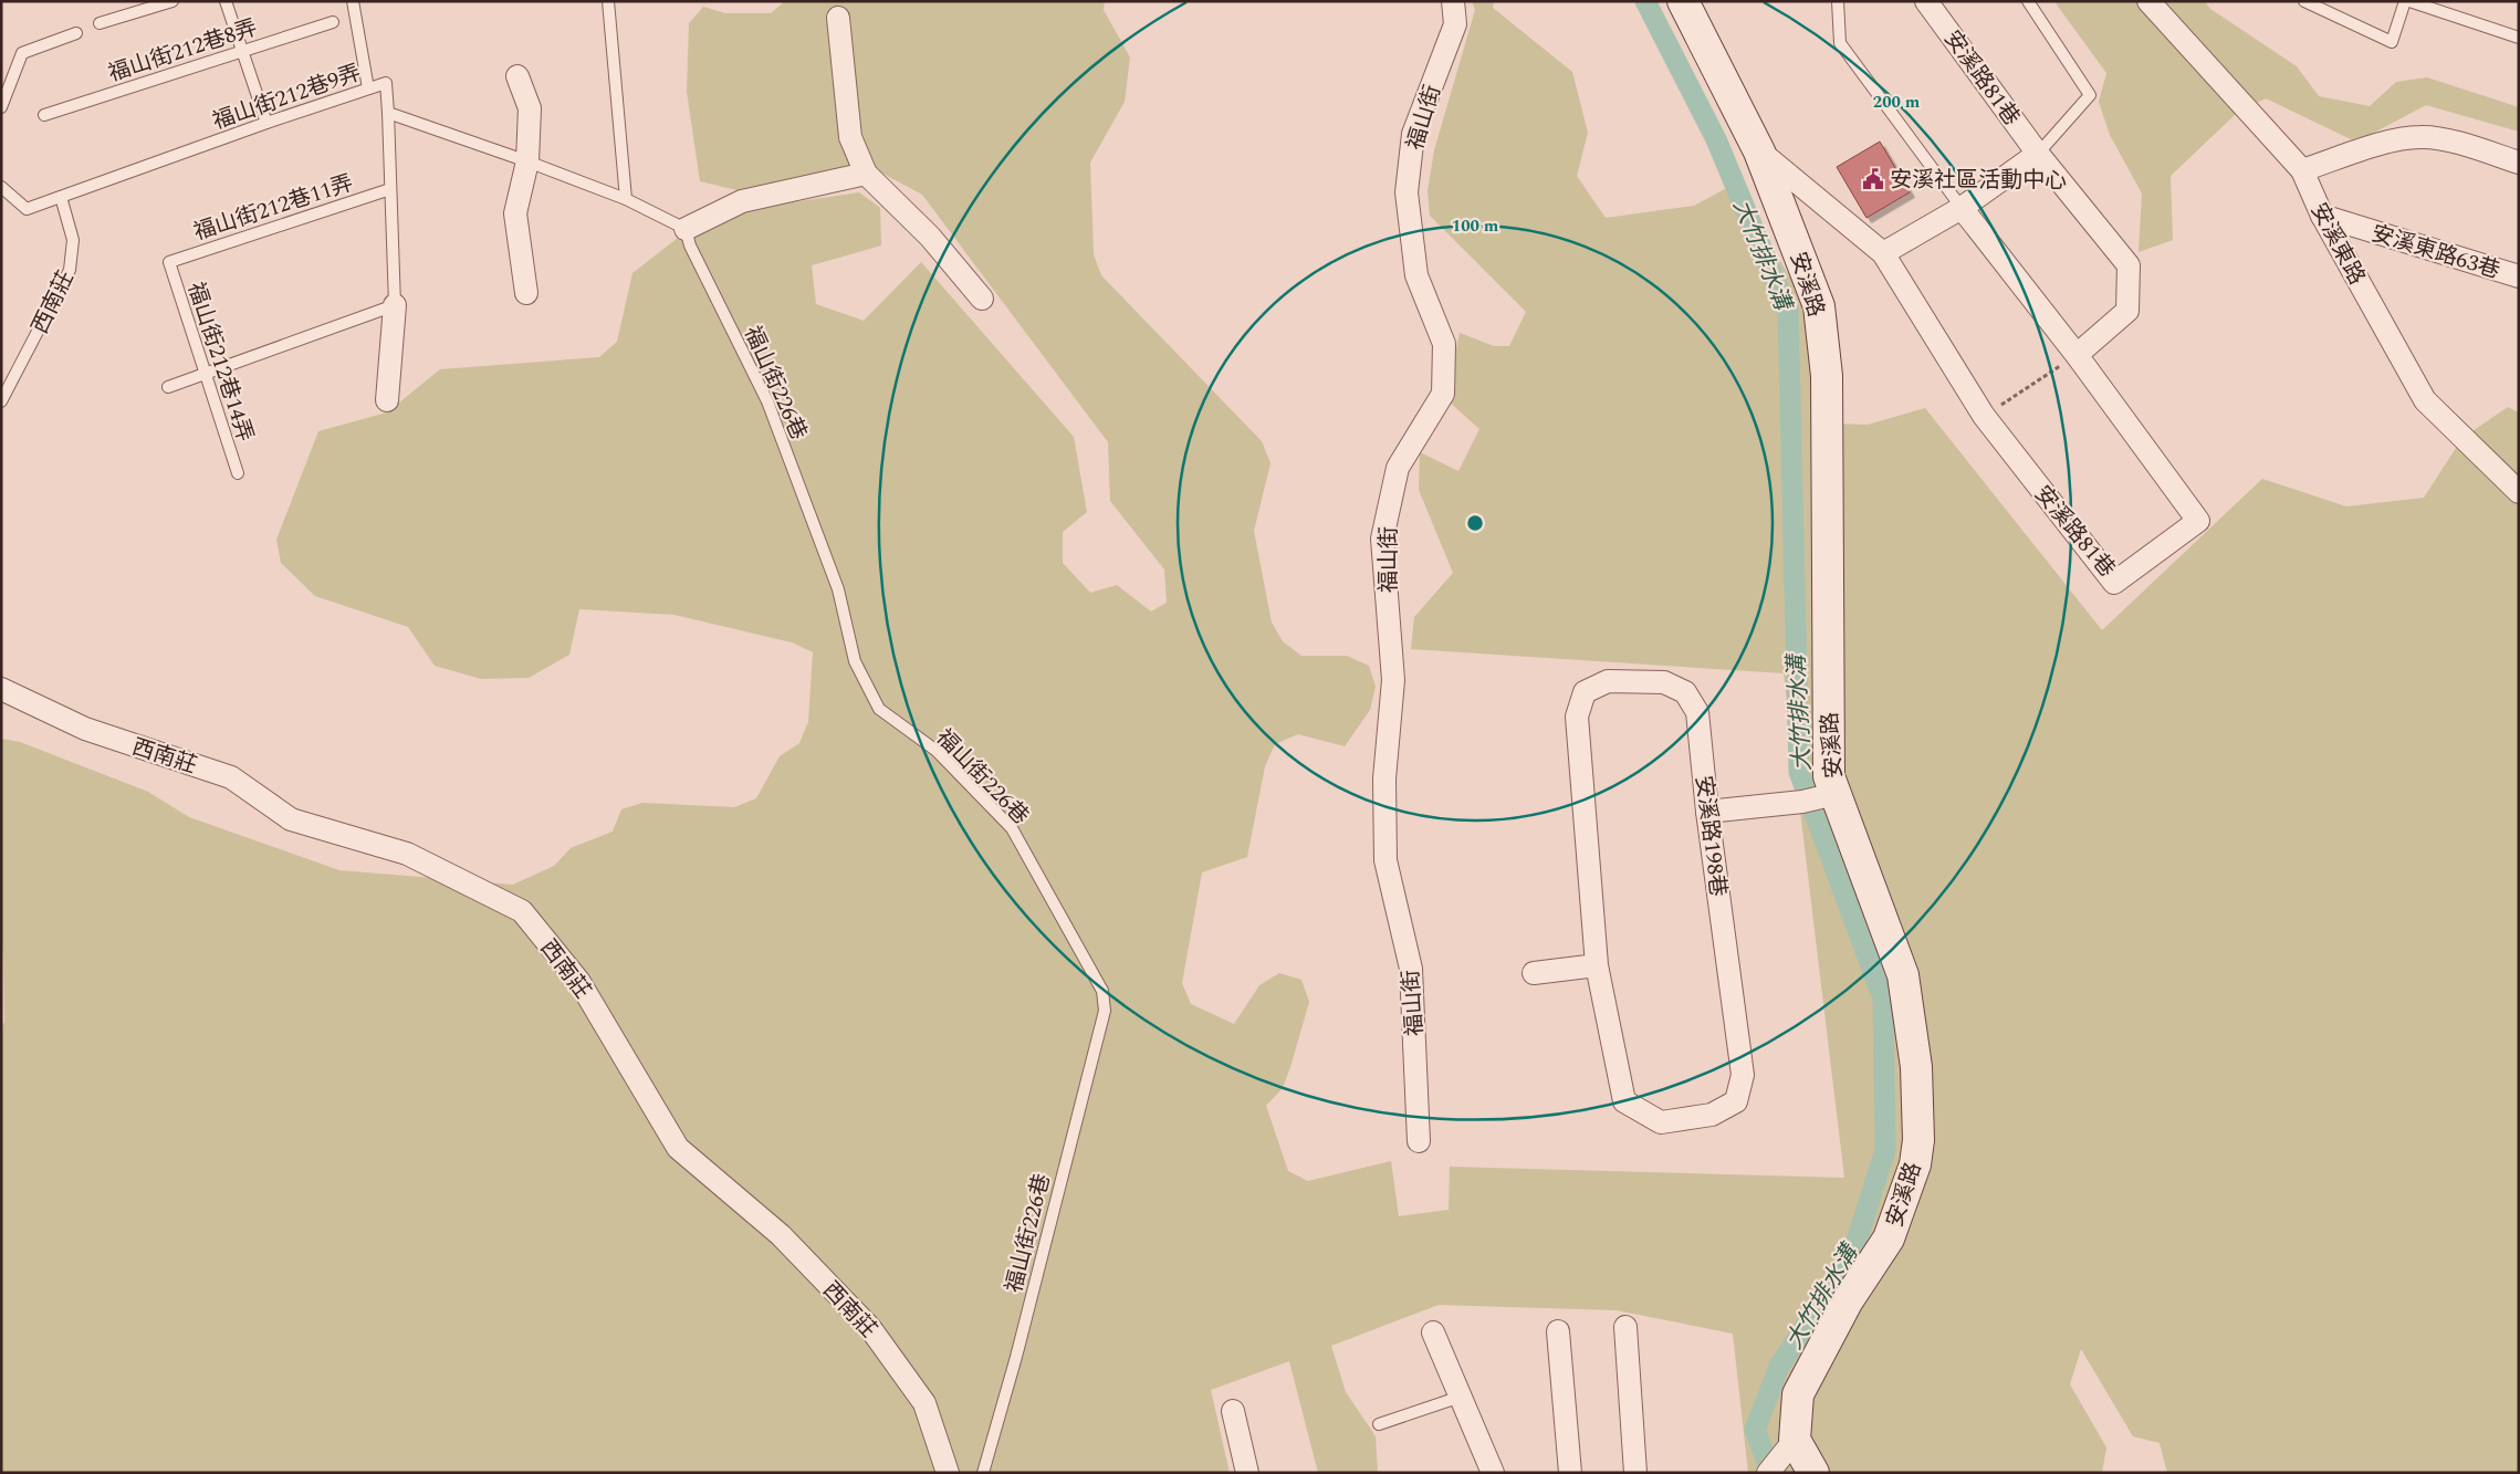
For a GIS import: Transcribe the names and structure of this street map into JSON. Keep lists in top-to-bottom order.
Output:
{
  "streets": {
    "street": [
      "安溪路81巷",
      "福山街",
      "安溪東路",
      "安溪東路63巷",
      "安溪路",
      "西南莊",
      "安溪路198巷"
    ],
    "lane": [
      "福山街212巷8弄",
      "福山街212巷9弄",
      "福山街212巷11弄",
      "福山街212巷14弄",
      "福山街226巷"
    ]
  },
  "crossings": [
    ["安溪路81巷", "安溪路"],
    ["福山街212巷9弄", "西南莊"],
    ["福山街212巷11弄", "福山街212巷14弄"],
    ["安溪東路", "安溪東路63巷"]
  ],
  "water": ["大竹排水溝"],
  "places": {
    "public building": ["安溪社區活動中心"]
  },
  "rings": ["200 m", "100 m"]
}
